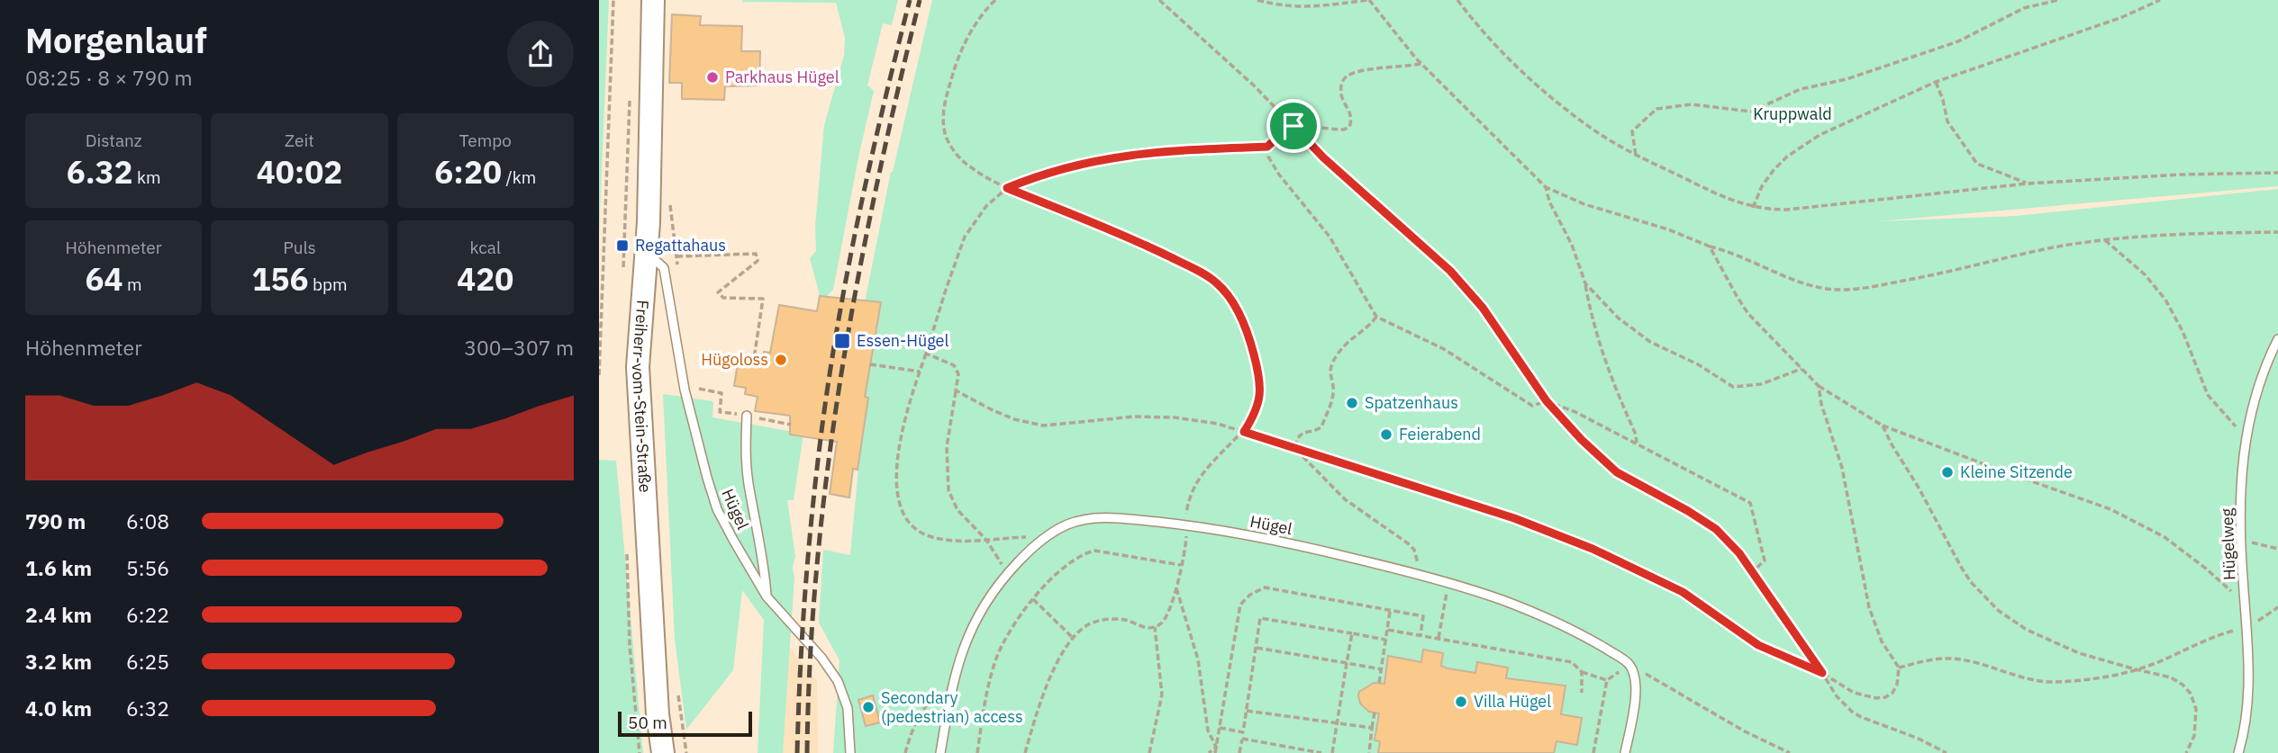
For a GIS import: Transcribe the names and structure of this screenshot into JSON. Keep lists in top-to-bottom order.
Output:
{
  "streets": {
    "main road": ["Freiherr-vom-Stein-Straße"],
    "lane": ["Hügel", "Hügelweg"]
  },
  "crossings": [
    ["Freiherr-vom-Stein-Straße", "Hügel"]
  ],
  "parks": ["Kruppwald"],
  "places": {
    "other": [
      "Parkhaus Hügel",
      "Hügoloss",
      "Spatzenhaus",
      "Feierabend",
      "Kleine Sitzende",
      "Villa Hügel",
      "Secondary (pedestrian) access"
    ],
    "transit": ["Regattahaus", "Essen-Hügel"]
  },
  "scale_bar": "50 m",
  "page": {
    "heading": ["Morgenlauf", "08:25 · 8 × 790 m"],
    "stats": [
      ["Distanz", "6.32 km"],
      ["Zeit", "40:02"],
      ["Tempo", "6:20 /km"],
      ["Höhenmeter", "64 m"],
      ["Puls", "156 bpm"],
      ["kcal", "420"]
    ],
    "chart": ["Höhenmeter", "300–307 m"],
    "list": [
      {
        "name": "790 m",
        "note": "6:08"
      },
      {
        "name": "1.6 km",
        "note": "5:56"
      },
      {
        "name": "2.4 km",
        "note": "6:22"
      },
      {
        "name": "3.2 km",
        "note": "6:25"
      },
      {
        "name": "4.0 km",
        "note": "6:32"
      }
    ],
    "scale": "50 m"
  }
}
